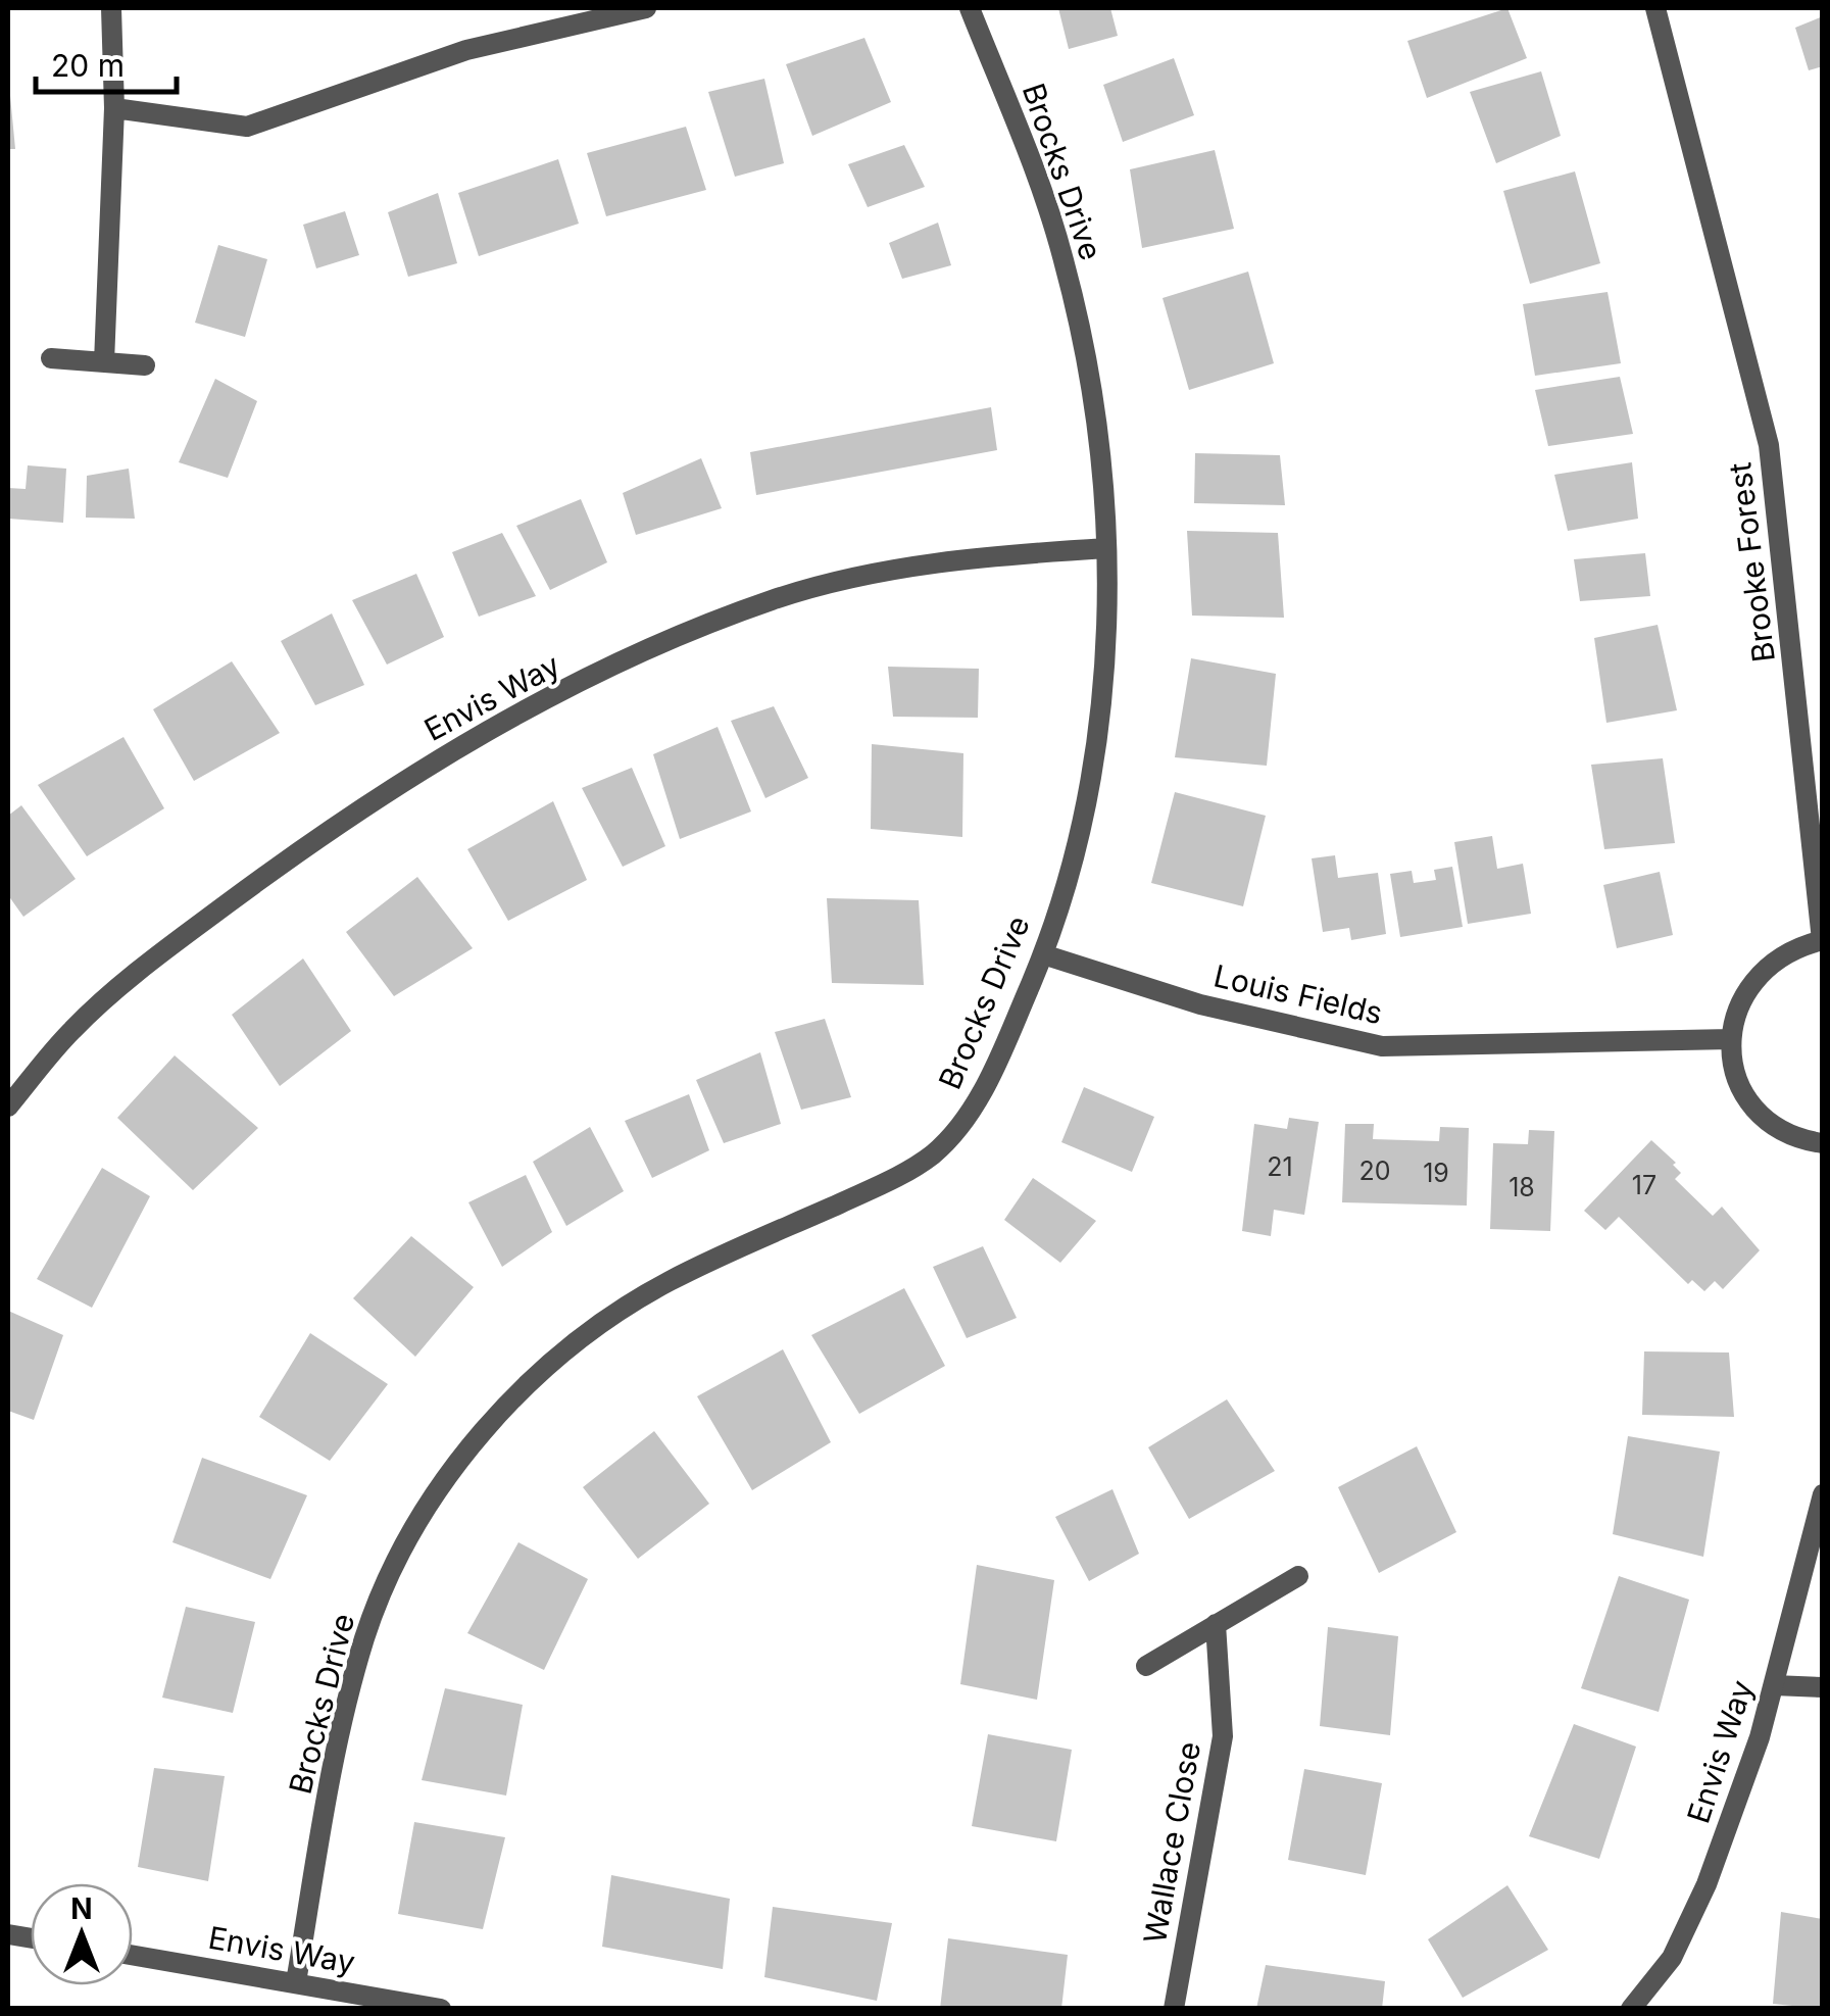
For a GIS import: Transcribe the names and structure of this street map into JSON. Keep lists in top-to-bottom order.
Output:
{
  "streets": {
    "street": [
      "Brocks Drive",
      "Brooke Forest",
      "Envis Way",
      "Louis Fields",
      "Wallace Close"
    ]
  },
  "crossings": [
    ["Brocks Drive", "Envis Way"],
    ["Brocks Drive", "Louis Fields"]
  ],
  "house_numbers": [
    "21",
    "20",
    "19",
    "17",
    "18"
  ],
  "scale_bar": "20 m",
  "north": "top"
}
